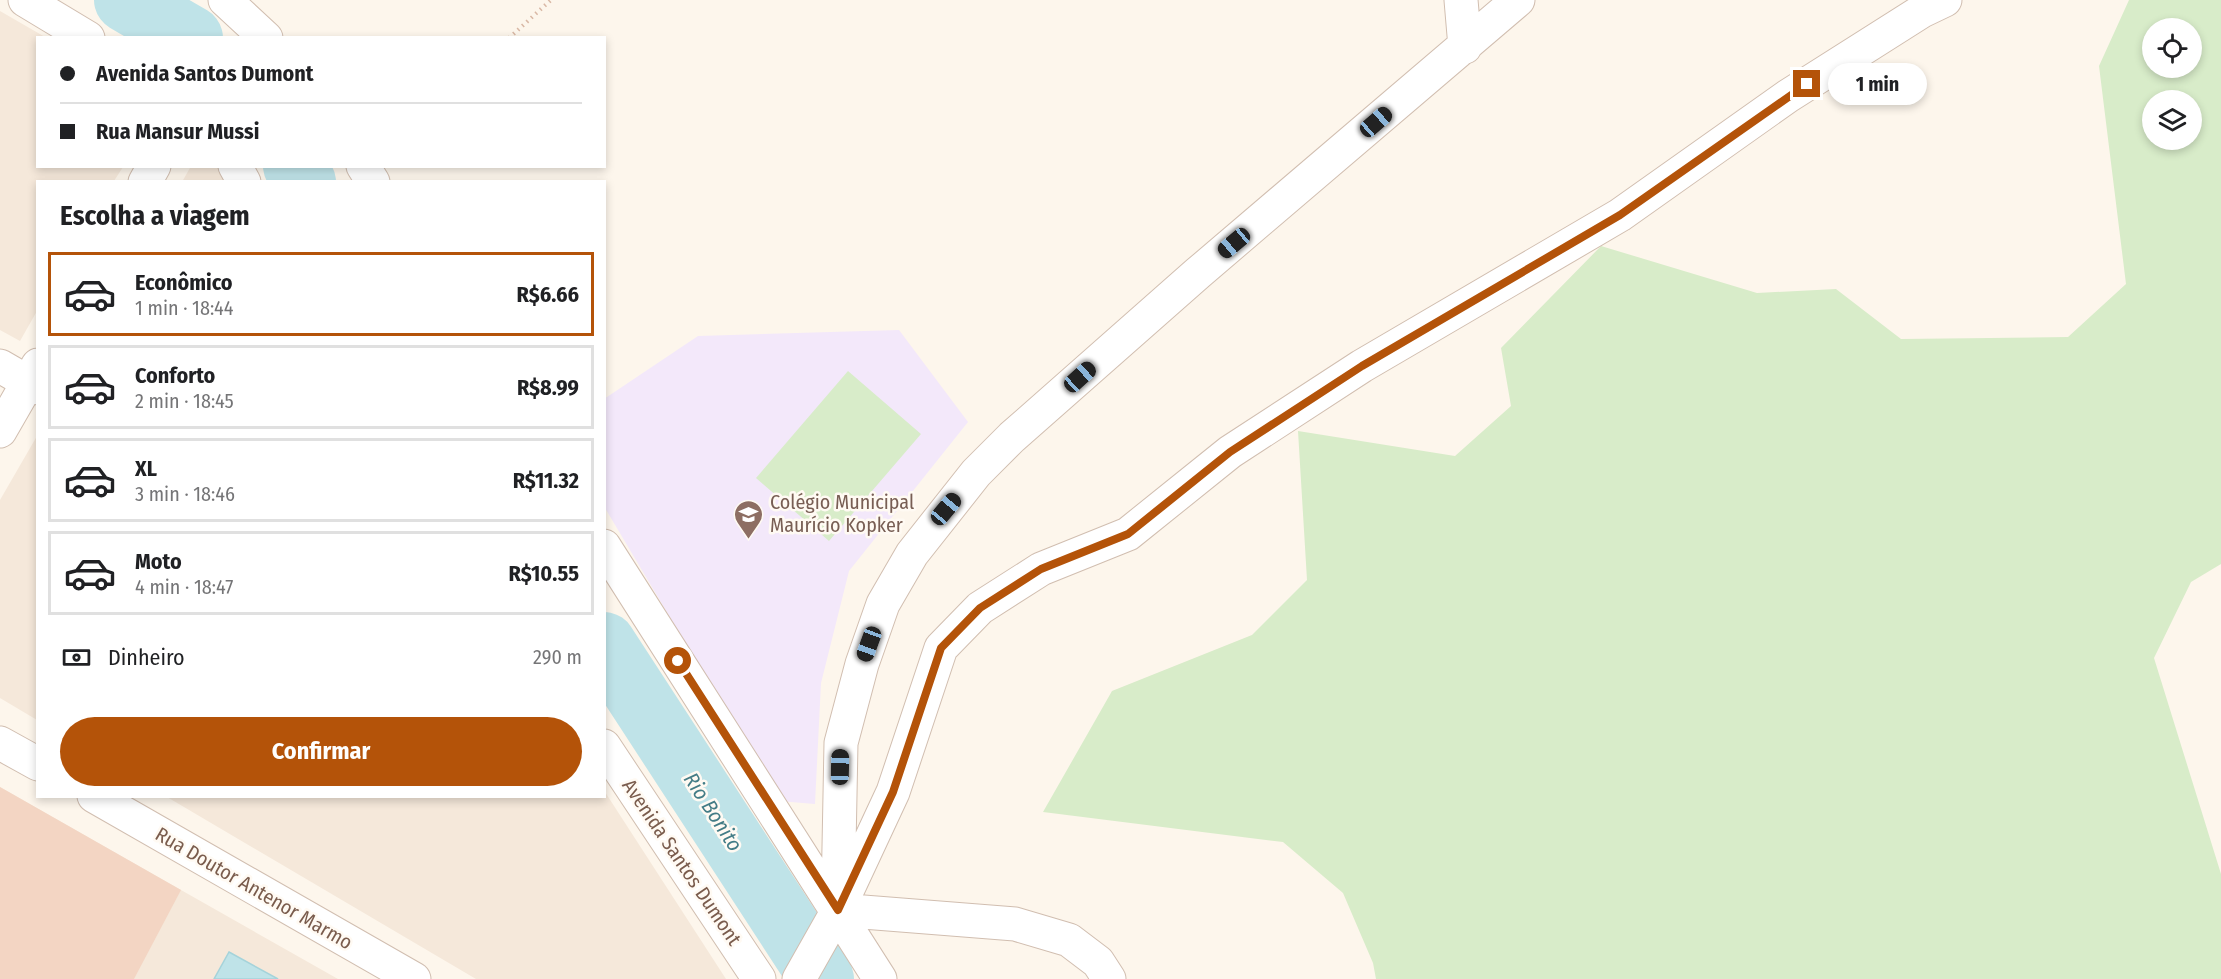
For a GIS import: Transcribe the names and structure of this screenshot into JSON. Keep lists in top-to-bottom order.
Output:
{
  "streets": {
    "street": ["Avenida Santos Dumont", "Rua Doutor Antenor Marmo"]
  },
  "water": ["Rio Bonito"],
  "places": {
    "school or university": ["Colégio Municipal Maurício Kopker"]
  },
  "page": {
    "banner": ["Avenida Santos Dumont", "Rua Mansur Mussi"],
    "bubble": "1 min",
    "heading": "Escolha a viagem",
    "list": [
      {
        "name": "Econômico",
        "note": "1 min · 18:44",
        "value": "R$6.66"
      },
      {
        "name": "Conforto",
        "note": "2 min · 18:45",
        "value": "R$8.99"
      },
      {
        "name": "XL",
        "note": "3 min · 18:46",
        "value": "R$11.32"
      },
      {
        "name": "Moto",
        "note": "4 min · 18:47",
        "value": "R$10.55"
      }
    ],
    "pay": ["Dinheiro", "290 m"],
    "buttons": "Confirmar"
  }
}
